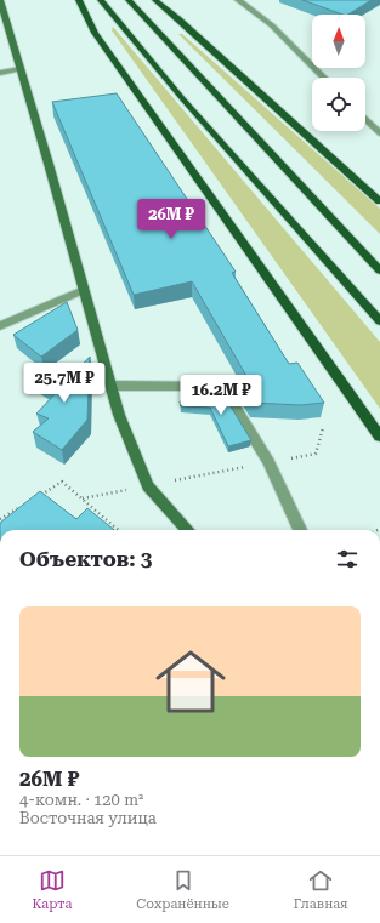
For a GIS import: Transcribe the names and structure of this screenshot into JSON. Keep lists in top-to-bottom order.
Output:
{
  "north": "top",
  "page": {
    "price": ["26M ₽", "25.7M ₽", "16.2M ₽"],
    "heading": "Объектов: 3",
    "list": [
      {
        "name": "26M ₽",
        "note": "4-комн. · 120 m² · Восточная улица"
      }
    ],
    "tabs": ["Карта", "Сохранённые", "Главная"]
  }
}
